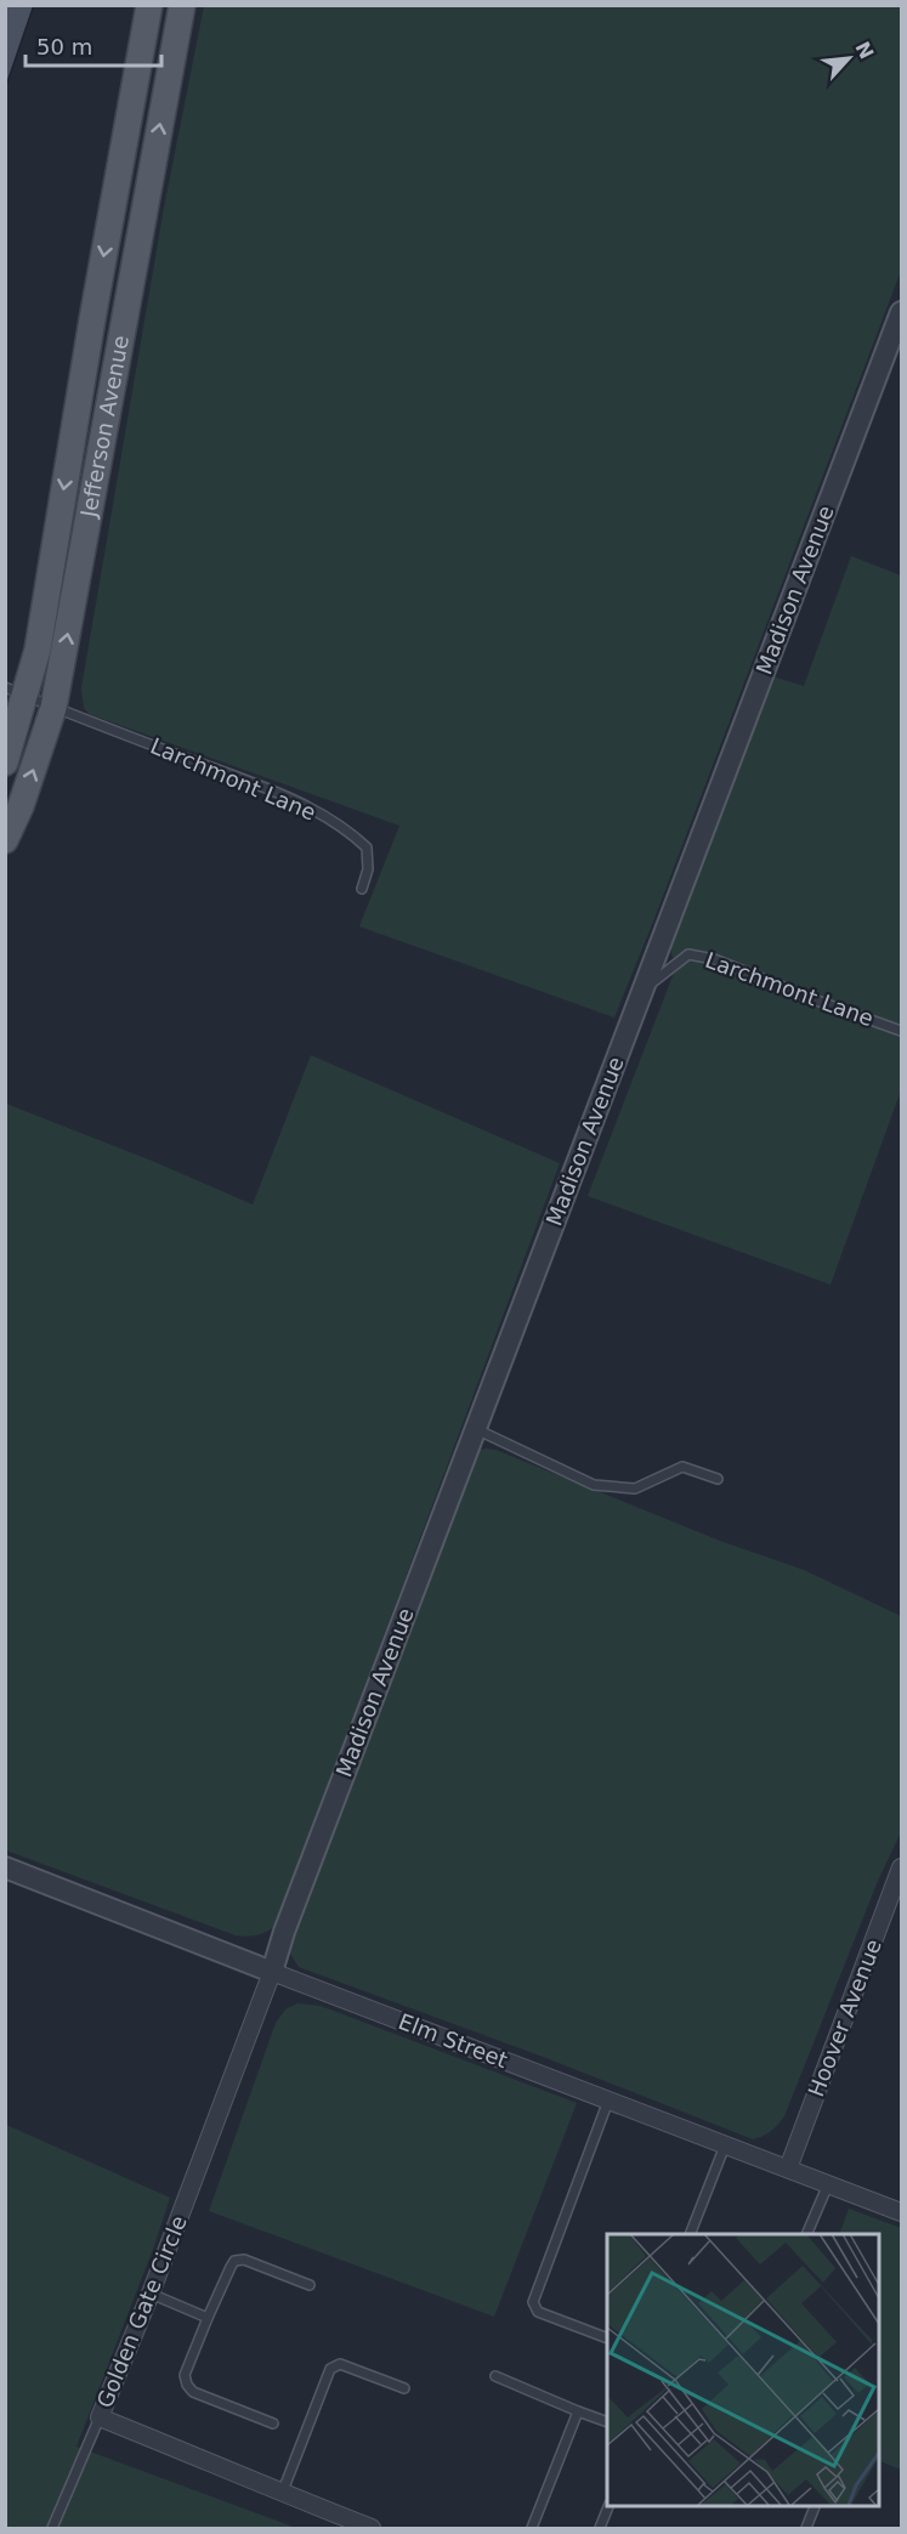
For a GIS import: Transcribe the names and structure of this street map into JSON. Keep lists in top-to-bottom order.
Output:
{
  "streets": {
    "main road": ["Jefferson Avenue"],
    "street": [
      "Madison Avenue",
      "Hoover Avenue",
      "Elm Street",
      "Golden Gate Circle"
    ],
    "lane": ["Larchmont Lane"]
  },
  "crossings": [
    ["Jefferson Avenue", "Larchmont Lane"],
    ["Madison Avenue", "Larchmont Lane"],
    ["Madison Avenue", "Elm Street"],
    ["Madison Avenue", "Golden Gate Circle"],
    ["Hoover Avenue", "Elm Street"],
    ["Elm Street", "Golden Gate Circle"]
  ],
  "scale_bar": "50 m",
  "north": "top right"
}
